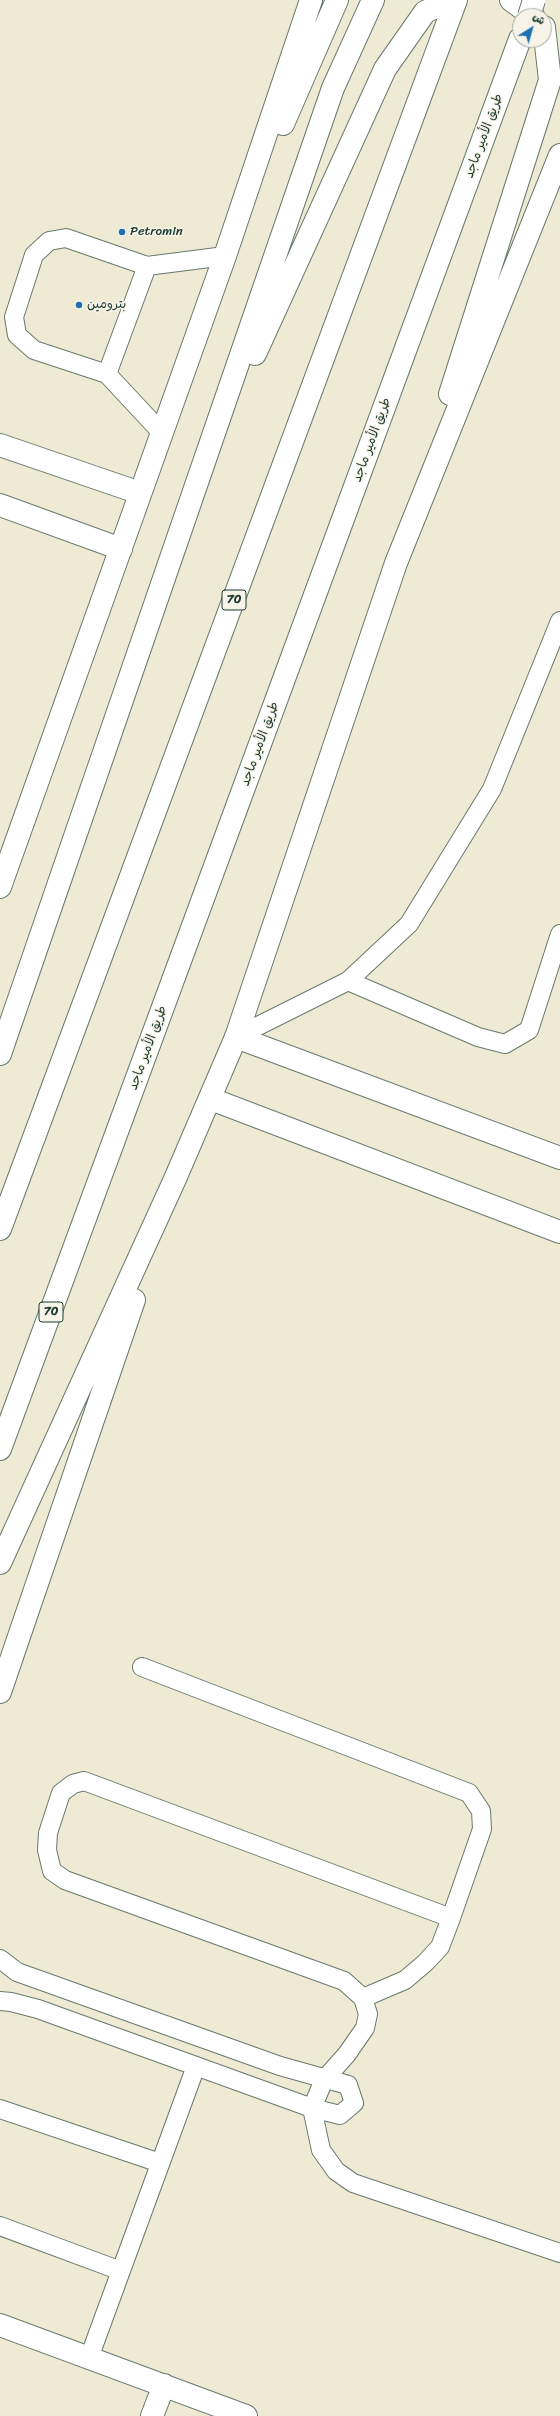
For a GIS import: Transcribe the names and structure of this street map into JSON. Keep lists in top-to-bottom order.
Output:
{
  "streets": {
    "main road": ["طريق الأمير ماجد", "70"]
  },
  "places": ["Petromin", "بترومين"],
  "north": "top right"
}
